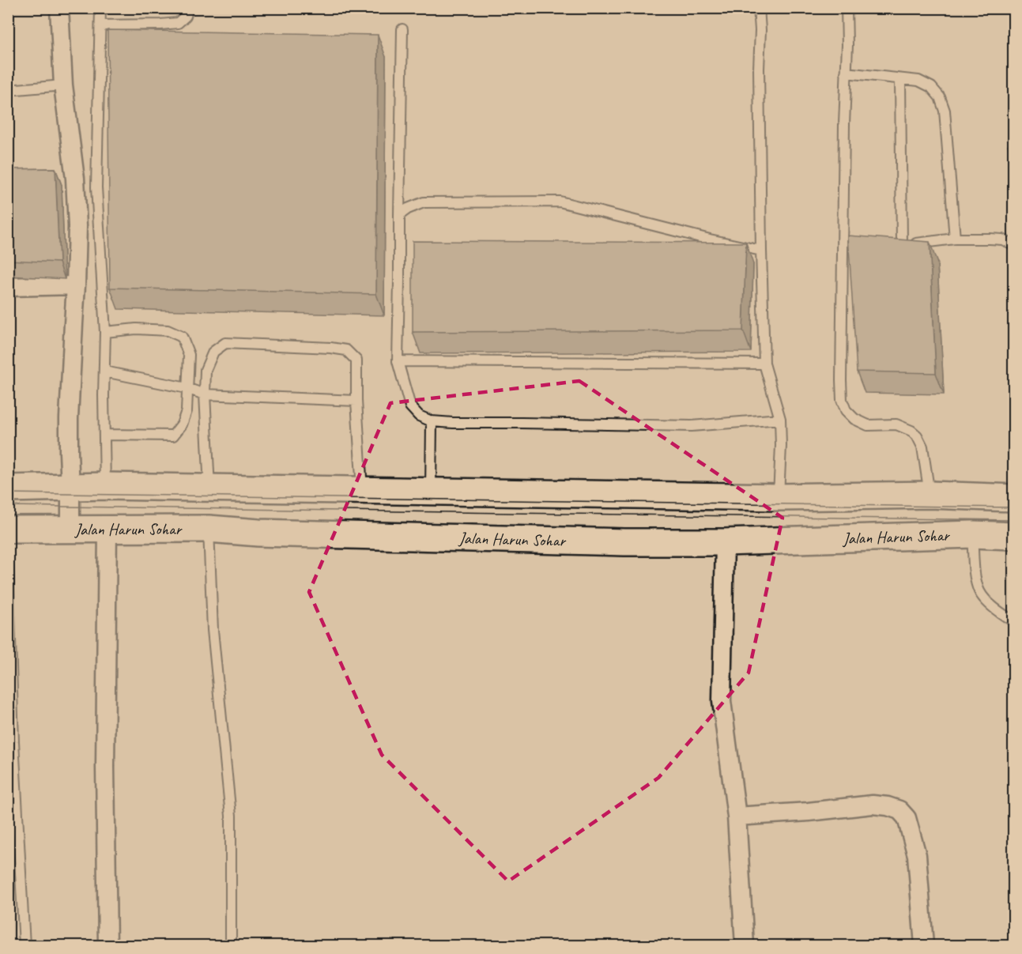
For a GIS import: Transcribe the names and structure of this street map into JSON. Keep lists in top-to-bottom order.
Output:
{
  "streets": {
    "highway": ["Jalan Harun Sohar"]
  }
}
